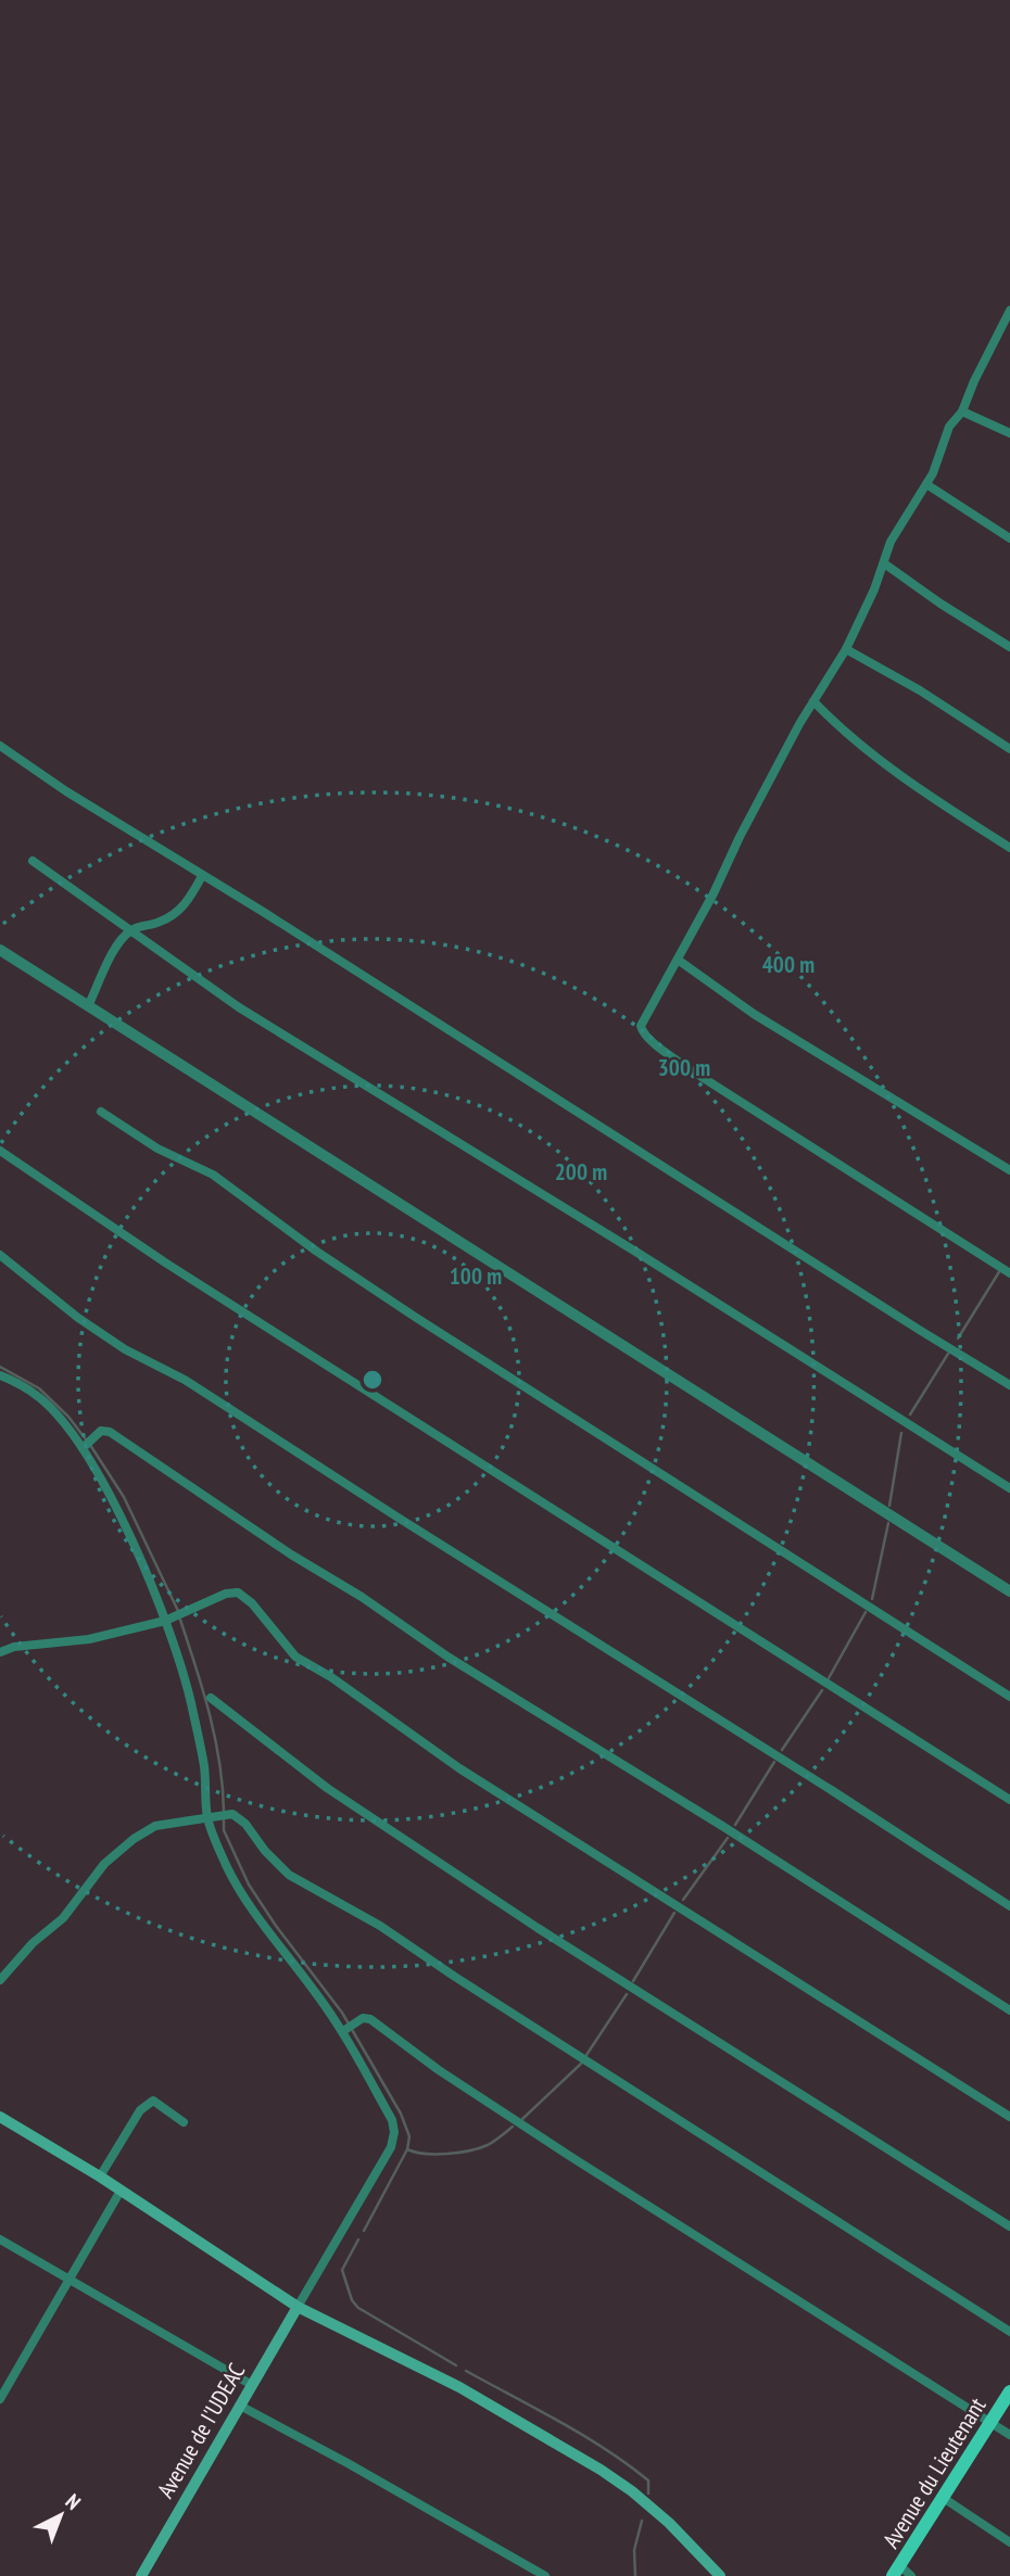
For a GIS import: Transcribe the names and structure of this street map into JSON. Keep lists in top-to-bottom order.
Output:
{
  "streets": {
    "main road": ["Avenue de I'UDEAC", "Avenue du Lieutenant"]
  },
  "north": "top right",
  "rings": [
    "400 m",
    "300 m",
    "200 m",
    "100 m"
  ]
}
